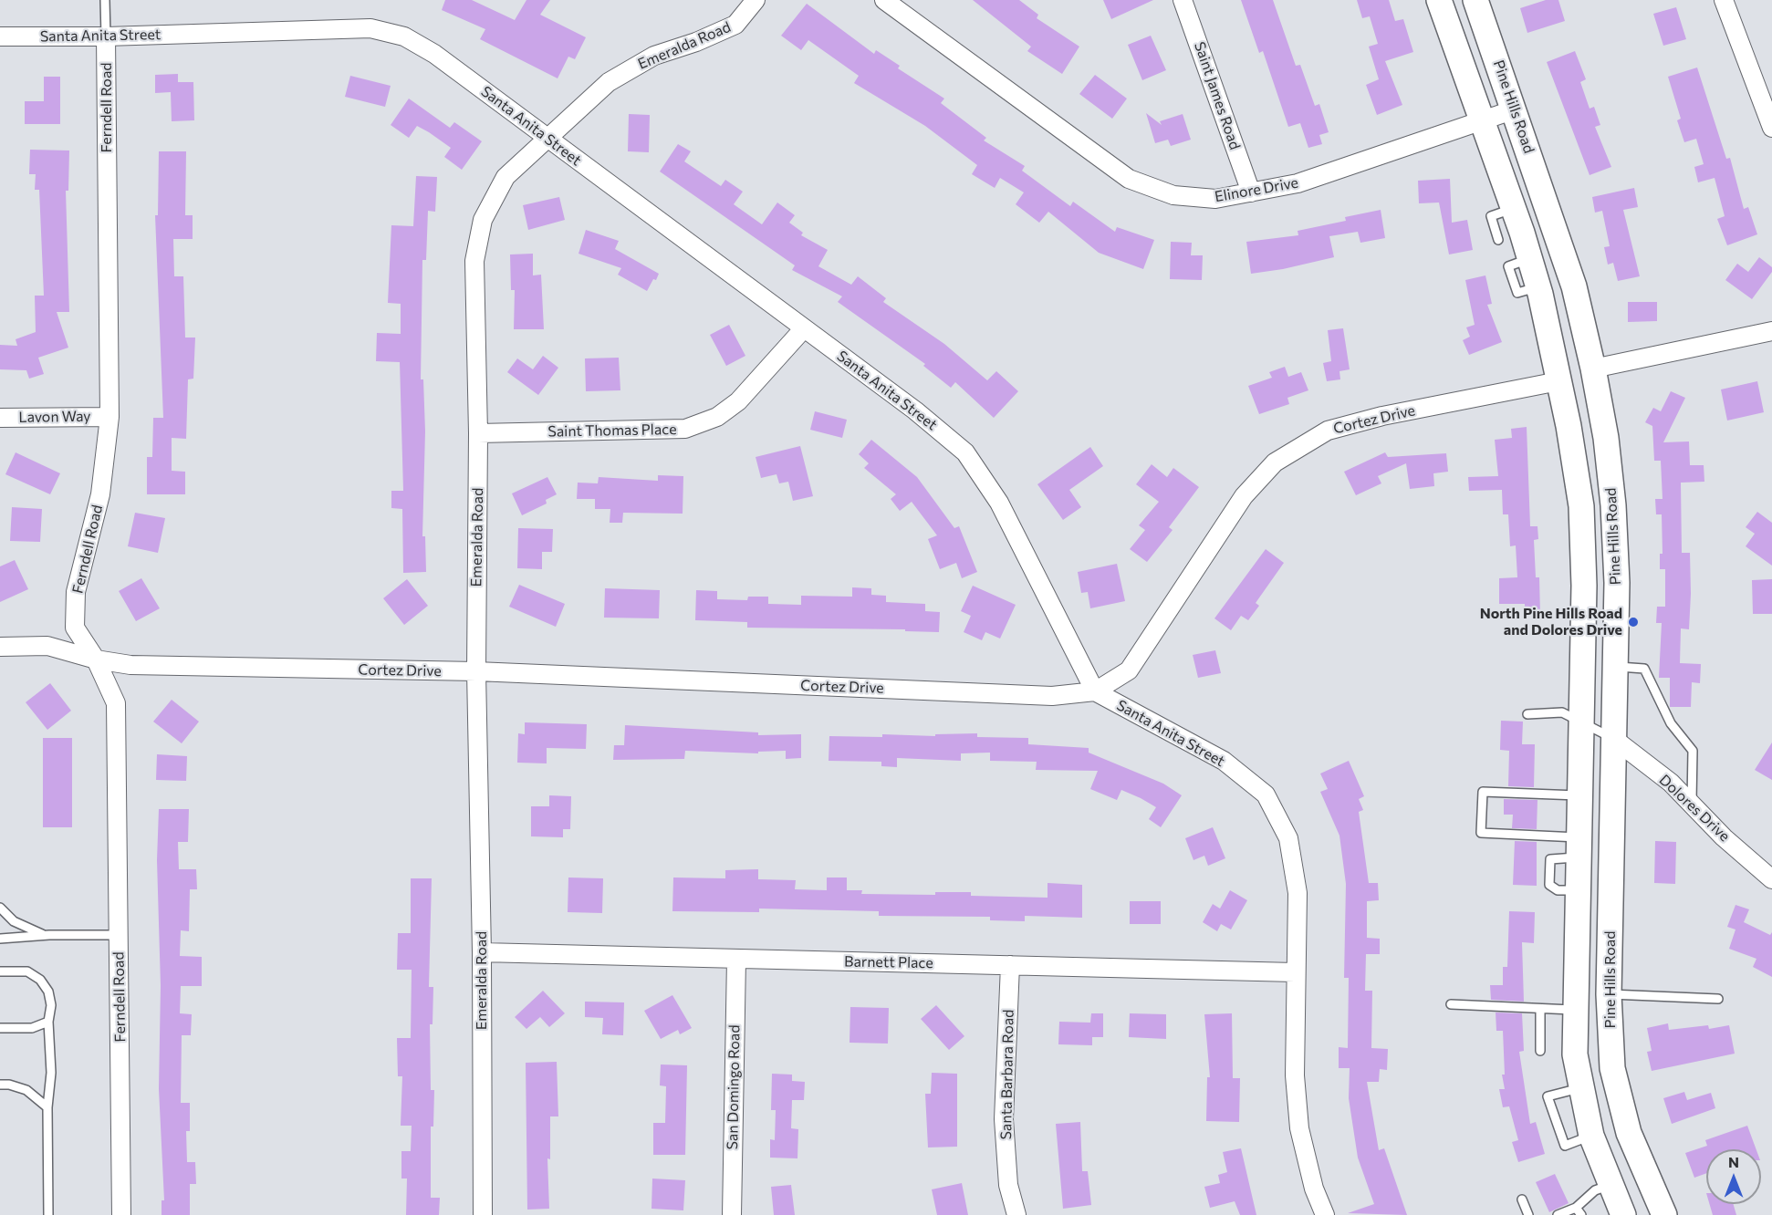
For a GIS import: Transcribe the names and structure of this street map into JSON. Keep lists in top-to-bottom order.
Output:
{
  "streets": {
    "main road": ["Pine Hills Road"],
    "street": [
      "Santa Anita Street",
      "Emeralda Road",
      "Saint James Road",
      "Ferndell Road",
      "Elinore Drive",
      "Lavon Way",
      "Cortez Drive",
      "Saint Thomas Place",
      "Dolores Drive",
      "Barnett Place",
      "Santa Barbara Road",
      "San Domingo Road"
    ]
  },
  "crossings": [
    ["Santa Anita Street", "Emeralda Road"],
    ["Santa Anita Street", "Ferndell Road"],
    ["Santa Anita Street", "Cortez Drive"],
    ["Santa Anita Street", "Saint Thomas Place"],
    ["Santa Anita Street", "Barnett Place"],
    ["Emeralda Road", "Cortez Drive"],
    ["Emeralda Road", "Saint Thomas Place"],
    ["Emeralda Road", "Barnett Place"],
    ["Saint James Road", "Elinore Drive"],
    ["Pine Hills Road", "Elinore Drive"],
    ["Pine Hills Road", "Cortez Drive"],
    ["Pine Hills Road", "Dolores Drive"],
    ["Ferndell Road", "Lavon Way"],
    ["Ferndell Road", "Cortez Drive"],
    ["Barnett Place", "Santa Barbara Road"],
    ["Barnett Place", "San Domingo Road"]
  ],
  "places": ["North Pine Hills Road and Dolores Drive"],
  "north": "top"
}
